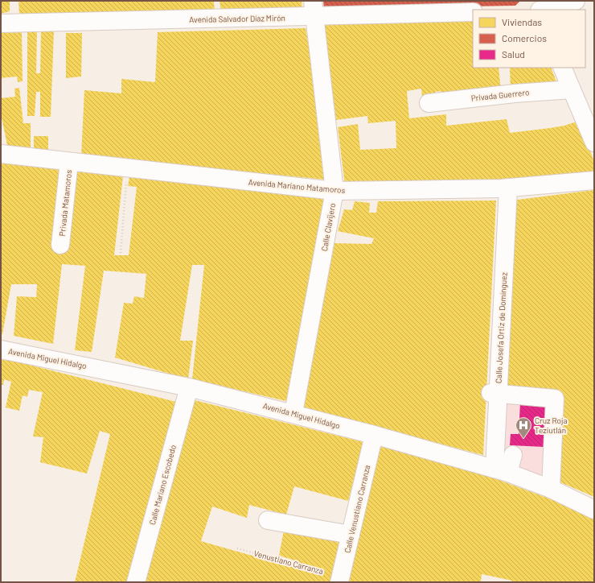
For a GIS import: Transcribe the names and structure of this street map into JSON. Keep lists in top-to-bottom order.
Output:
{
  "streets": {
    "street": [
      "Avenida Salvador Díaz Mirón",
      "Privada Guerrero",
      "Avenida Mariano Matamoros",
      "Privada Matamoros",
      "Calle Clavijero",
      "Calle Josefa Ortiz de Domínguez",
      "Avenida Miguel Hidalgo",
      "Calle Mariano Escobedo",
      "Calle Venustiano Carranza"
    ],
    "path": ["Venustiano Carranza"]
  },
  "crossings": [
    ["Avenida Salvador Díaz Mirón", "Calle Clavijero"],
    ["Avenida Mariano Matamoros", "Privada Matamoros"],
    ["Avenida Mariano Matamoros", "Calle Clavijero"],
    ["Avenida Mariano Matamoros", "Calle Josefa Ortiz de Domínguez"],
    ["Calle Clavijero", "Avenida Miguel Hidalgo"],
    ["Calle Josefa Ortiz de Domínguez", "Avenida Miguel Hidalgo"],
    ["Avenida Miguel Hidalgo", "Calle Mariano Escobedo"],
    ["Avenida Miguel Hidalgo", "Calle Venustiano Carranza"],
    ["Calle Venustiano Carranza", "Venustiano Carranza"]
  ],
  "places": {
    "hospital": ["Cruz Roja Teziutlán"]
  },
  "legend": ["Viviendas", "Comercios", "Salud"]
}
